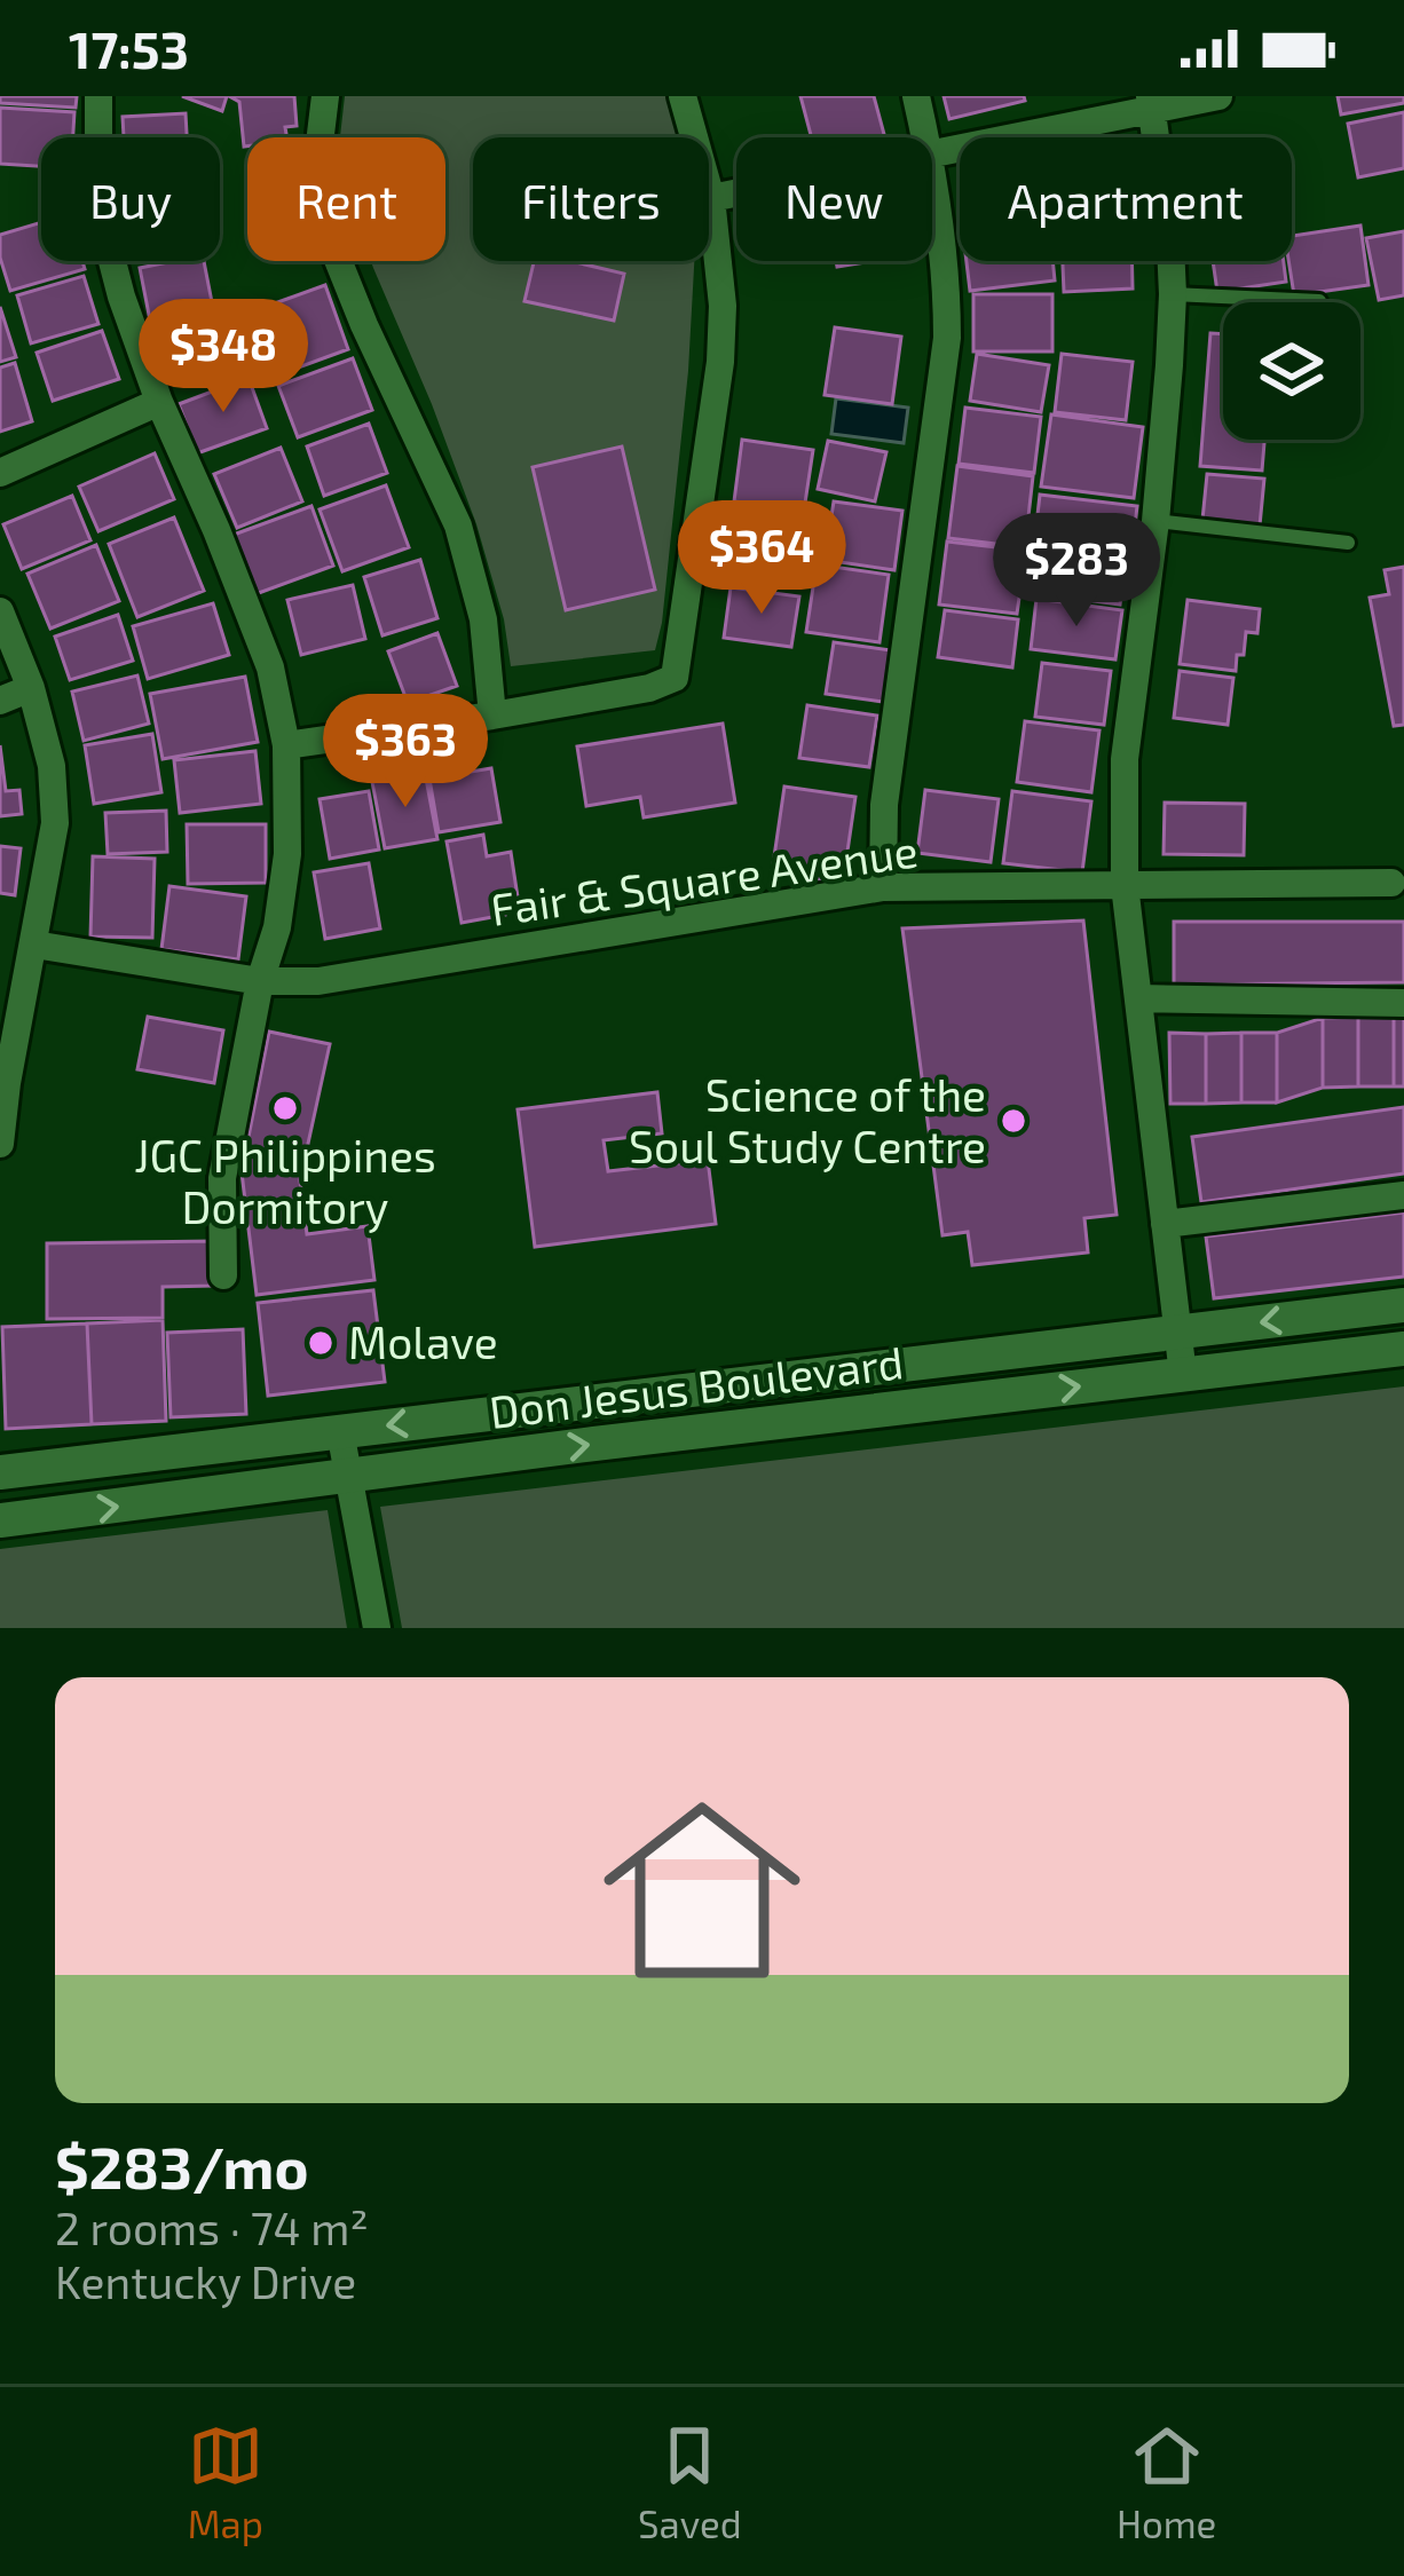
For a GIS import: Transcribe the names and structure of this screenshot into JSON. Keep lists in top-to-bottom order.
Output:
{
  "streets": {
    "street": ["Fair & Square Avenue", "Don Jesus Boulevard"]
  },
  "places": ["JGC Philippines Dormitory", "Science of the Soul Study Centre", "Molave"],
  "page": {
    "status": "17:53",
    "chip": [
      "Buy",
      "Rent",
      "Filters",
      "New",
      "Apartment"
    ],
    "price": [
      "$348",
      "$364",
      "$283",
      "$363"
    ],
    "list": [
      {
        "name": "$283/mo",
        "note": "2 rooms · 74 m² · Kentucky Drive"
      }
    ],
    "tabs": ["Map", "Saved", "Home"]
  }
}
